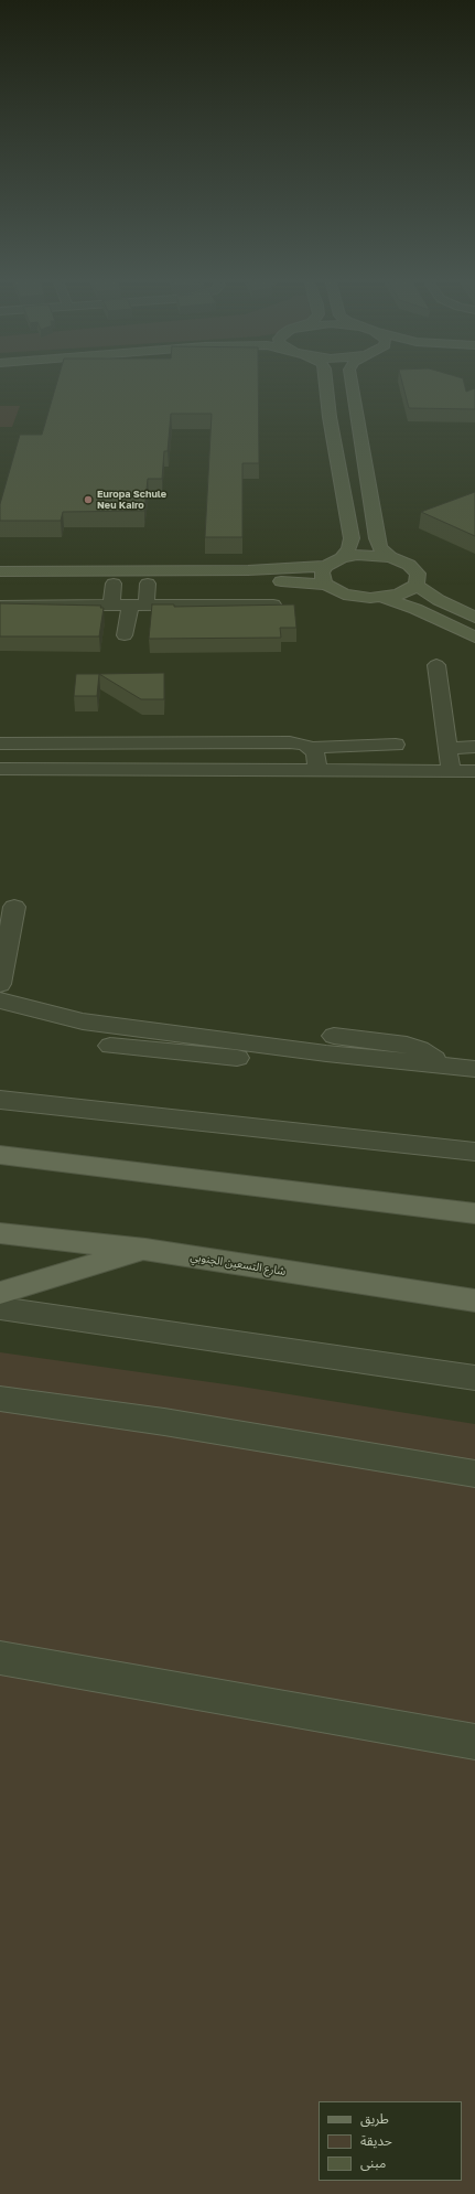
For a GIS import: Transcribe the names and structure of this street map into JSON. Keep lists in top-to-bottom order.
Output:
{
  "streets": {
    "main road": ["شارع التسعين الجنوبي"]
  },
  "places": ["Europa Schule Neu Kairo"],
  "legend": ["طريق", "حديقة", "مبنى"]
}
